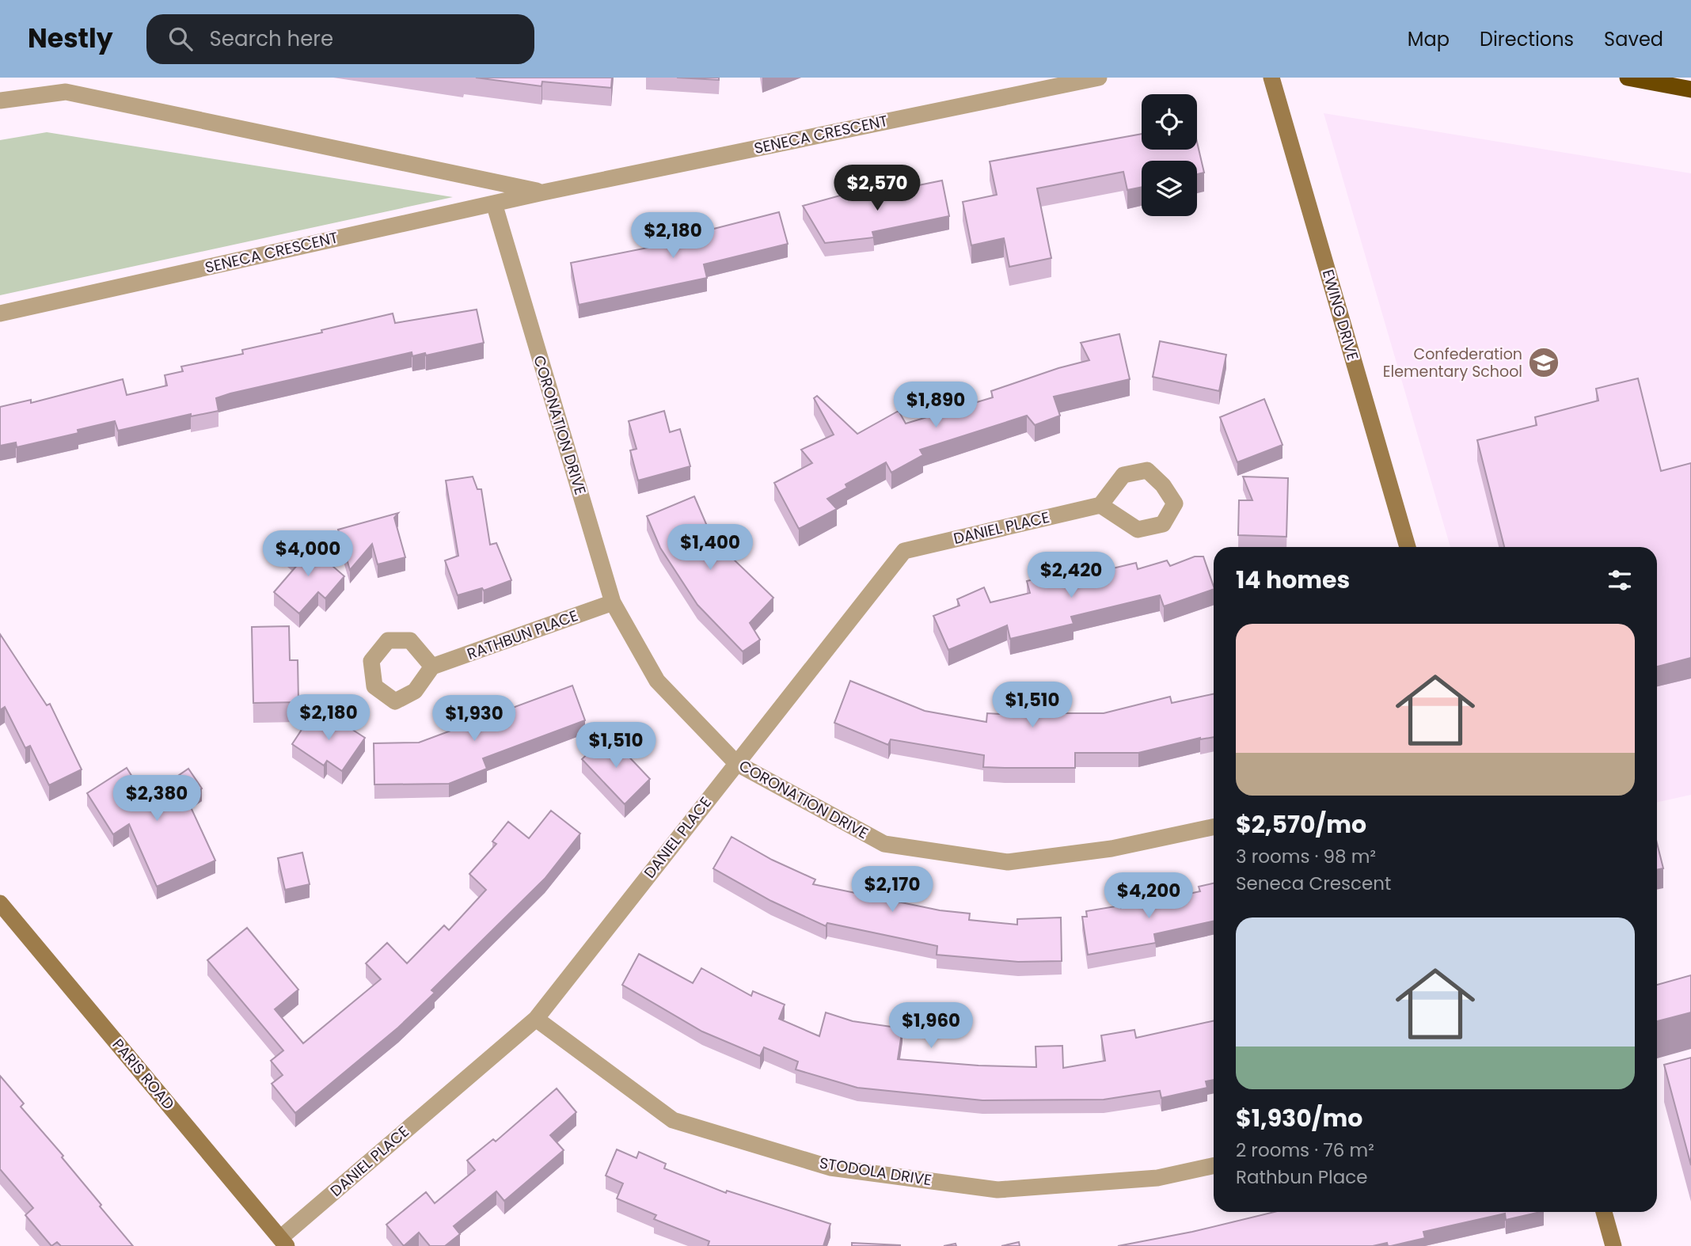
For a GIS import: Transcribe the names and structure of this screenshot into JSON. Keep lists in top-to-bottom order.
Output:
{
  "streets": {
    "street": [
      "SENECA CRESCENT",
      "EWING DRIVE",
      "CORONATION DRIVE",
      "DANIEL PLACE",
      "RATHBUN PLACE",
      "PARIS ROAD",
      "STODOLA DRIVE"
    ]
  },
  "crossings": [
    ["SENECA CRESCENT", "CORONATION DRIVE"],
    ["CORONATION DRIVE", "DANIEL PLACE"],
    ["CORONATION DRIVE", "RATHBUN PLACE"],
    ["DANIEL PLACE", "PARIS ROAD"],
    ["DANIEL PLACE", "STODOLA DRIVE"]
  ],
  "places": {
    "school or university": ["Confederation Elementary School"]
  },
  "page": {
    "header": "Nestly",
    "search": "Search here",
    "nav": ["Map", "Directions", "Saved"],
    "price": [
      "$2,570",
      "$2,180",
      "$1,890",
      "$1,400",
      "$4,000",
      "$2,420",
      "$1,510",
      "$2,180",
      "$1,930",
      "$1,510",
      "$2,380",
      "$2,170",
      "$4,200",
      "$1,960"
    ],
    "heading": "14 homes",
    "list": [
      {
        "name": "$2,570/mo",
        "note": "3 rooms · 98 m² · Seneca Crescent"
      },
      {
        "name": "$1,930/mo",
        "note": "2 rooms · 76 m² · Rathbun Place"
      }
    ]
  }
}
